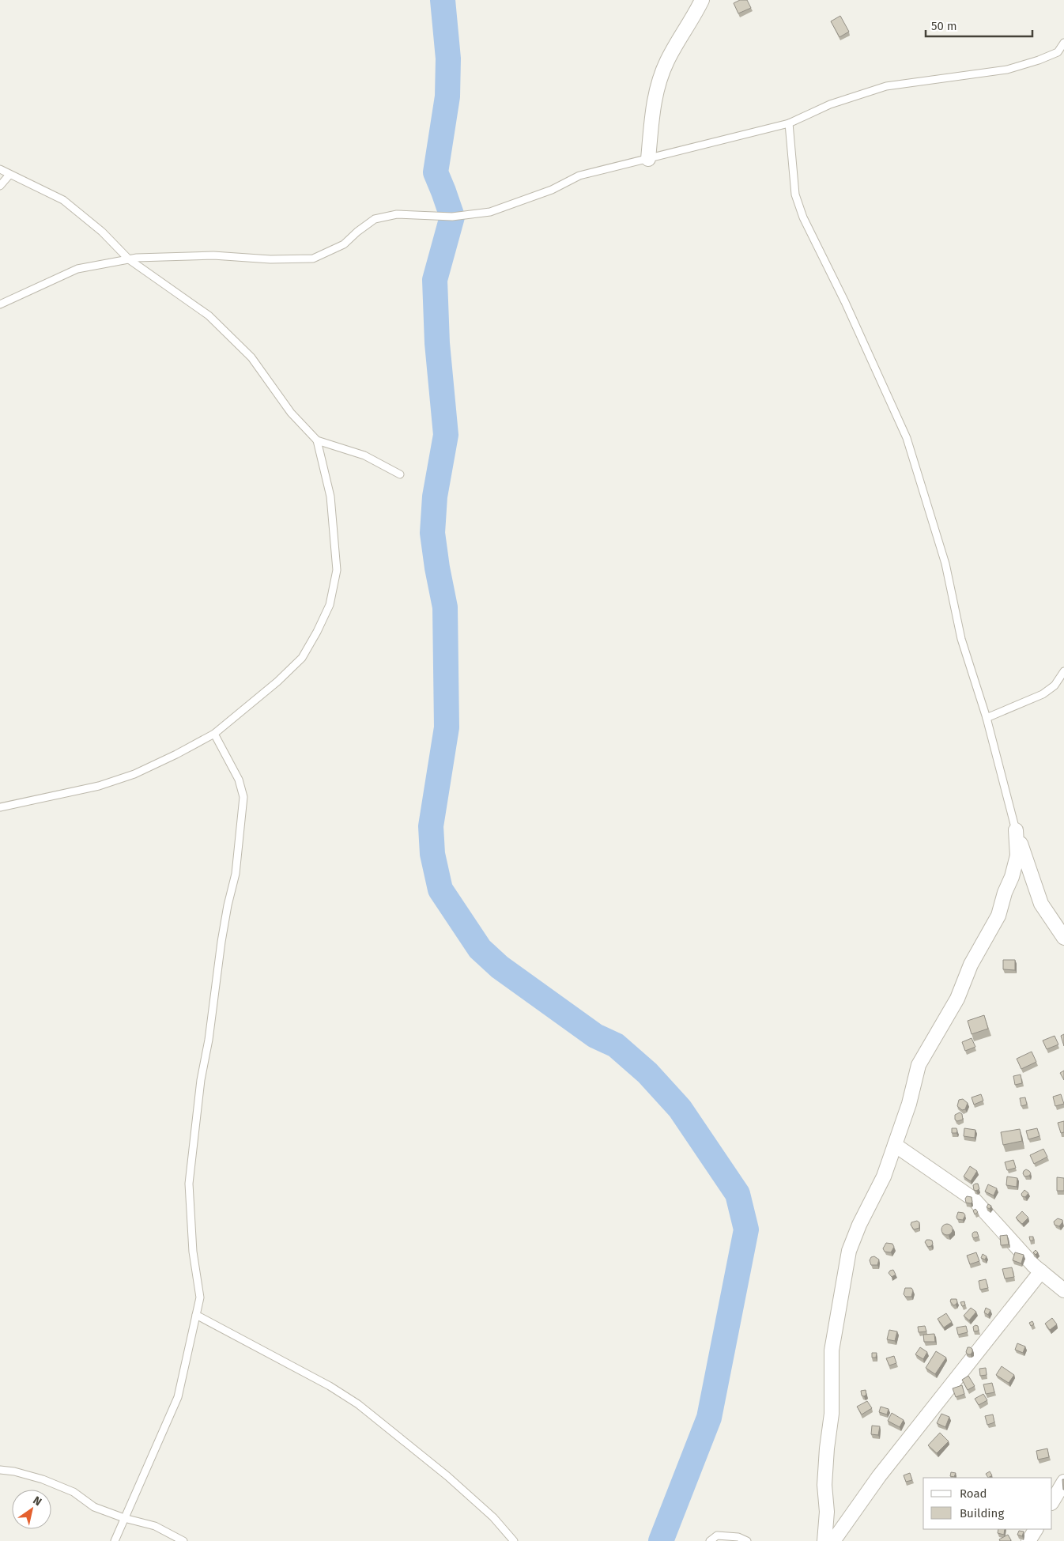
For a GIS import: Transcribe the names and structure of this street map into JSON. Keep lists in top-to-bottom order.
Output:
{
  "legend": ["Road", "Building"],
  "scale_bar": "50 m",
  "north": "top right"
}
